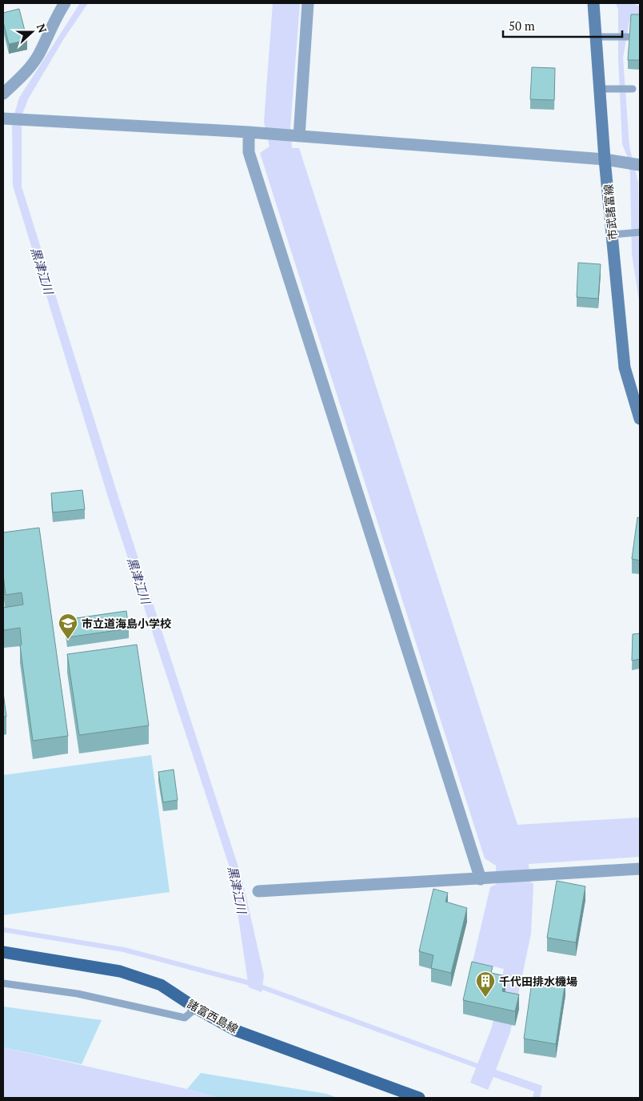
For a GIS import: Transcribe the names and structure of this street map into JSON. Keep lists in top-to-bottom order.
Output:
{
  "streets": {
    "main road": ["市武諸富線", "諸富西島線"]
  },
  "water": ["黒津江川"],
  "places": {
    "school or university": ["市立道海島小学校"],
    "building": ["千代田排水機場"]
  },
  "scale_bar": "50 m",
  "north": "right"
}
